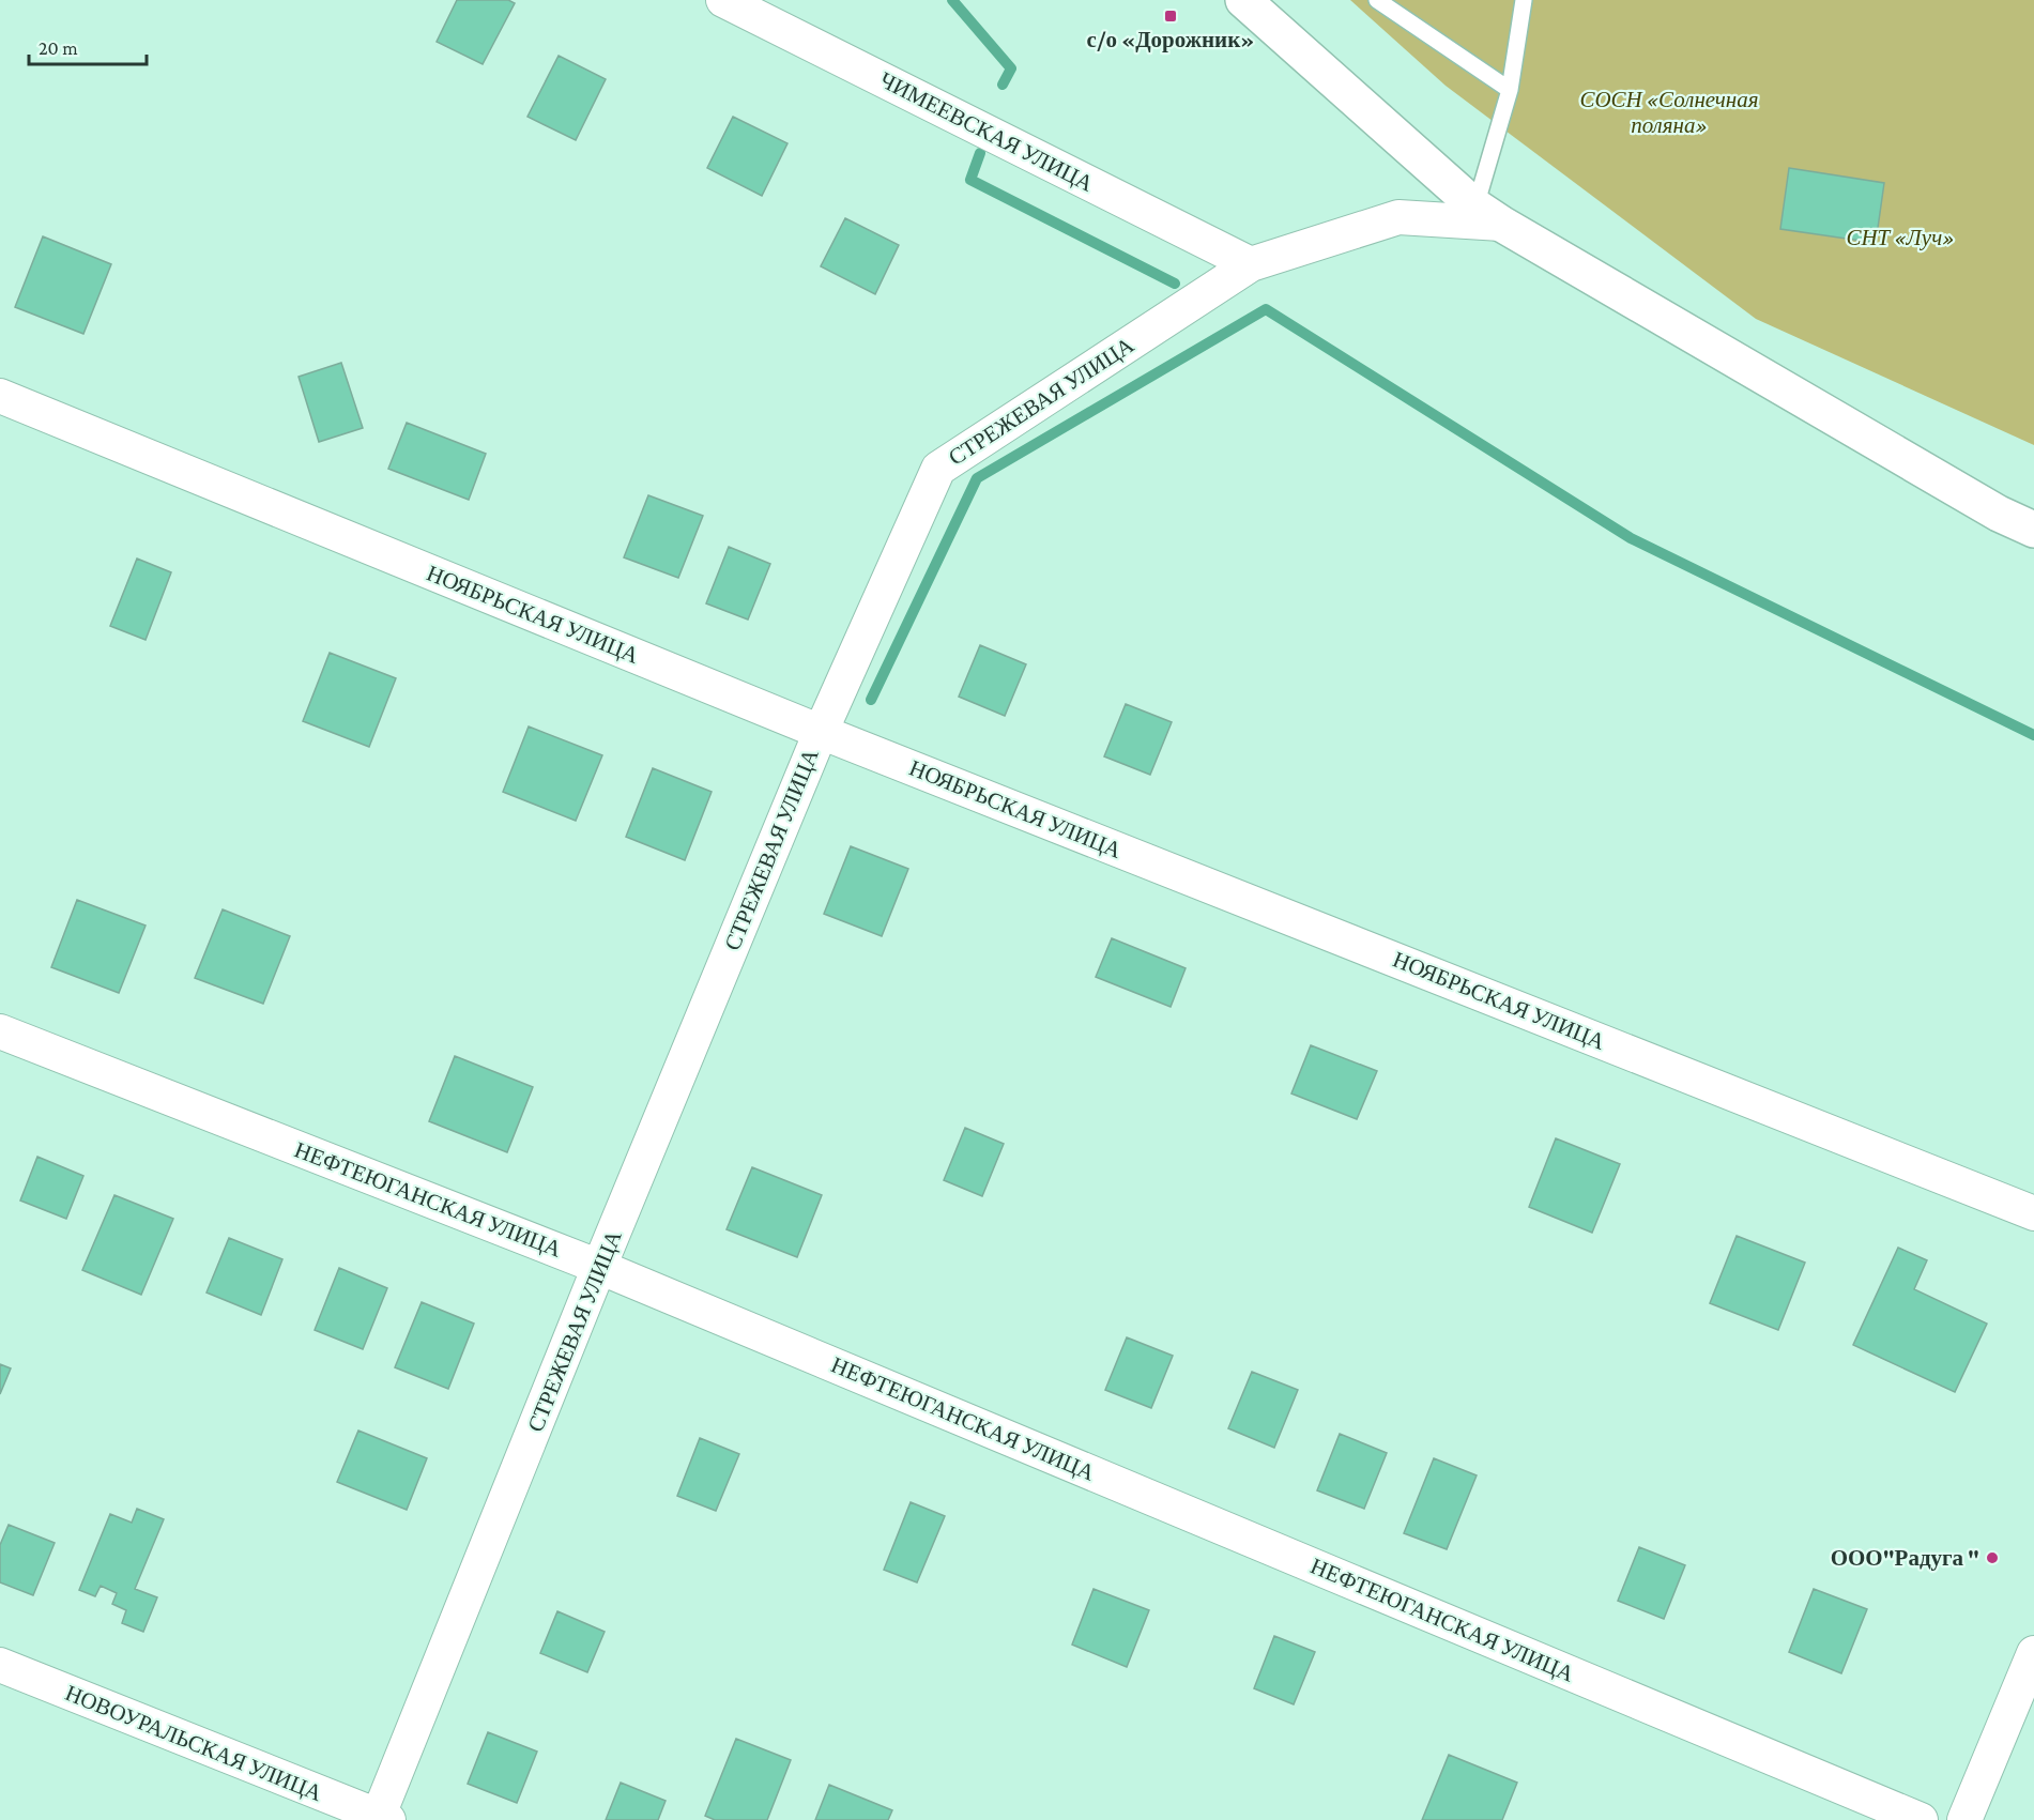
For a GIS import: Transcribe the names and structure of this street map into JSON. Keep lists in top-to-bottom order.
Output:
{
  "streets": {
    "street": [
      "ЧИМЕЕВСКАЯ УЛИЦА",
      "СТРЕЖЕВАЯ УЛИЦА",
      "НОЯБРЬСКАЯ УЛИЦА",
      "НЕФТЕЮГАНСКАЯ УЛИЦА",
      "НОВОУРАЛЬСКАЯ УЛИЦА"
    ]
  },
  "crossings": [
    ["ЧИМЕЕВСКАЯ УЛИЦА", "СТРЕЖЕВАЯ УЛИЦА"],
    ["СТРЕЖЕВАЯ УЛИЦА", "НОЯБРЬСКАЯ УЛИЦА"],
    ["СТРЕЖЕВАЯ УЛИЦА", "НЕФТЕЮГАНСКАЯ УЛИЦА"],
    ["СТРЕЖЕВАЯ УЛИЦА", "НОВОУРАЛЬСКАЯ УЛИЦА"]
  ],
  "parks": ["СОСН «Солнечная поляна»", "СНТ «Луч»"],
  "places": {
    "transit": ["с/о «Дорожник»"],
    "other": ["ООО\"Радуга \""]
  },
  "scale_bar": "20 m"
}
